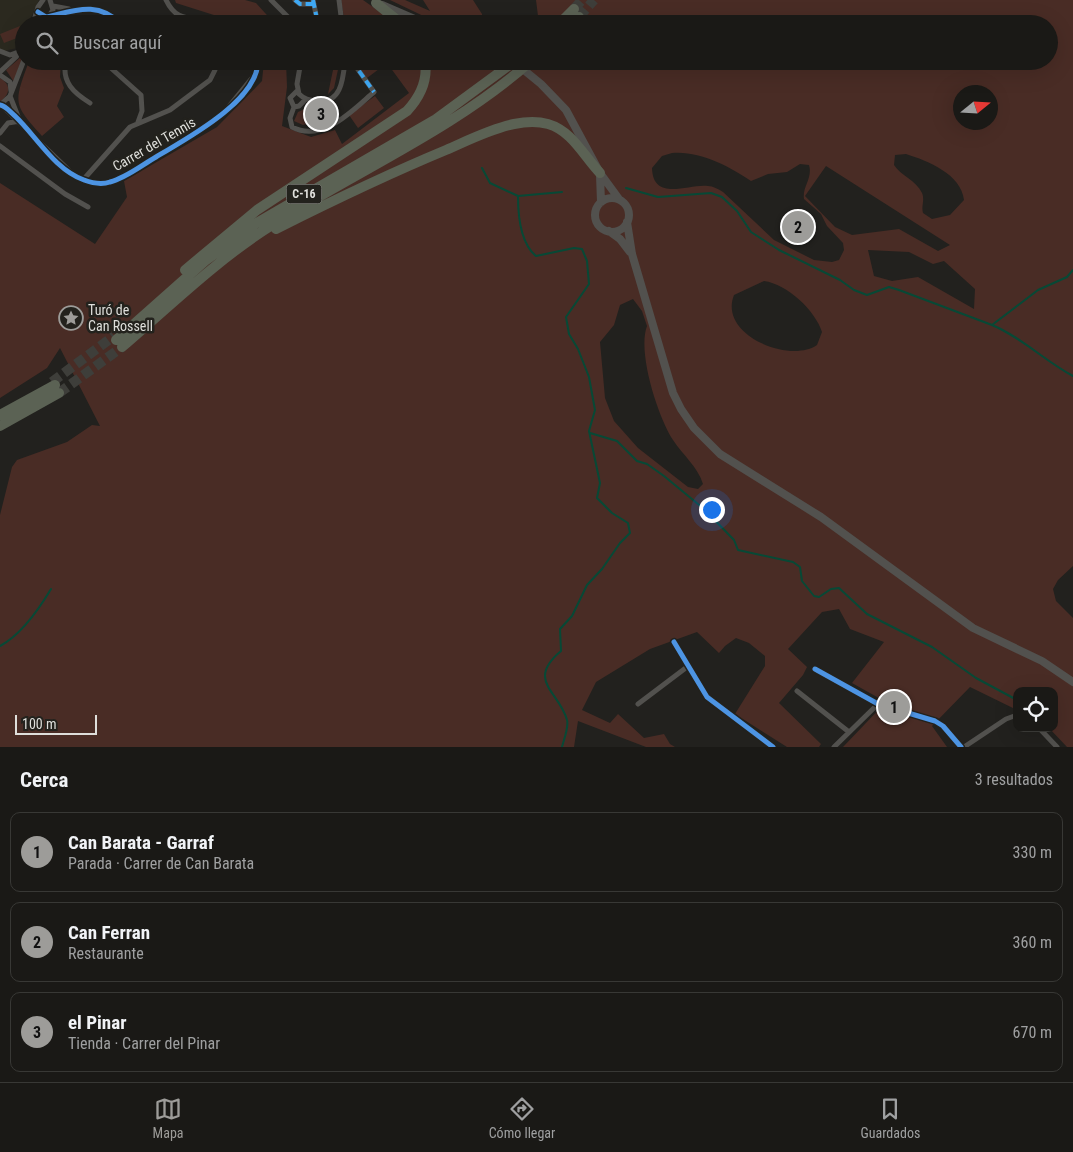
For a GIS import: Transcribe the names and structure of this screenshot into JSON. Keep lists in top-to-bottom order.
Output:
{
  "streets": {
    "highway": ["C-16"],
    "street": ["Carrer del Tennis"]
  },
  "places": {
    "place": ["Turó de Can Rossell"]
  },
  "scale_bar": "100 m",
  "north": "right",
  "page": {
    "search": "Buscar aquí",
    "pins": ["3", "2", "1"],
    "scale": "100 m",
    "heading": ["Cerca", "3 resultados"],
    "list": [
      {
        "mark": "1",
        "name": "Can Barata - Garraf",
        "note": "Parada · Carrer de Can Barata",
        "value": "330 m"
      },
      {
        "mark": "2",
        "name": "Can Ferran",
        "note": "Restaurante",
        "value": "360 m"
      },
      {
        "mark": "3",
        "name": "el Pinar",
        "note": "Tienda · Carrer del Pinar",
        "value": "670 m"
      }
    ],
    "nav": ["Mapa", "Cómo llegar", "Guardados"]
  }
}
